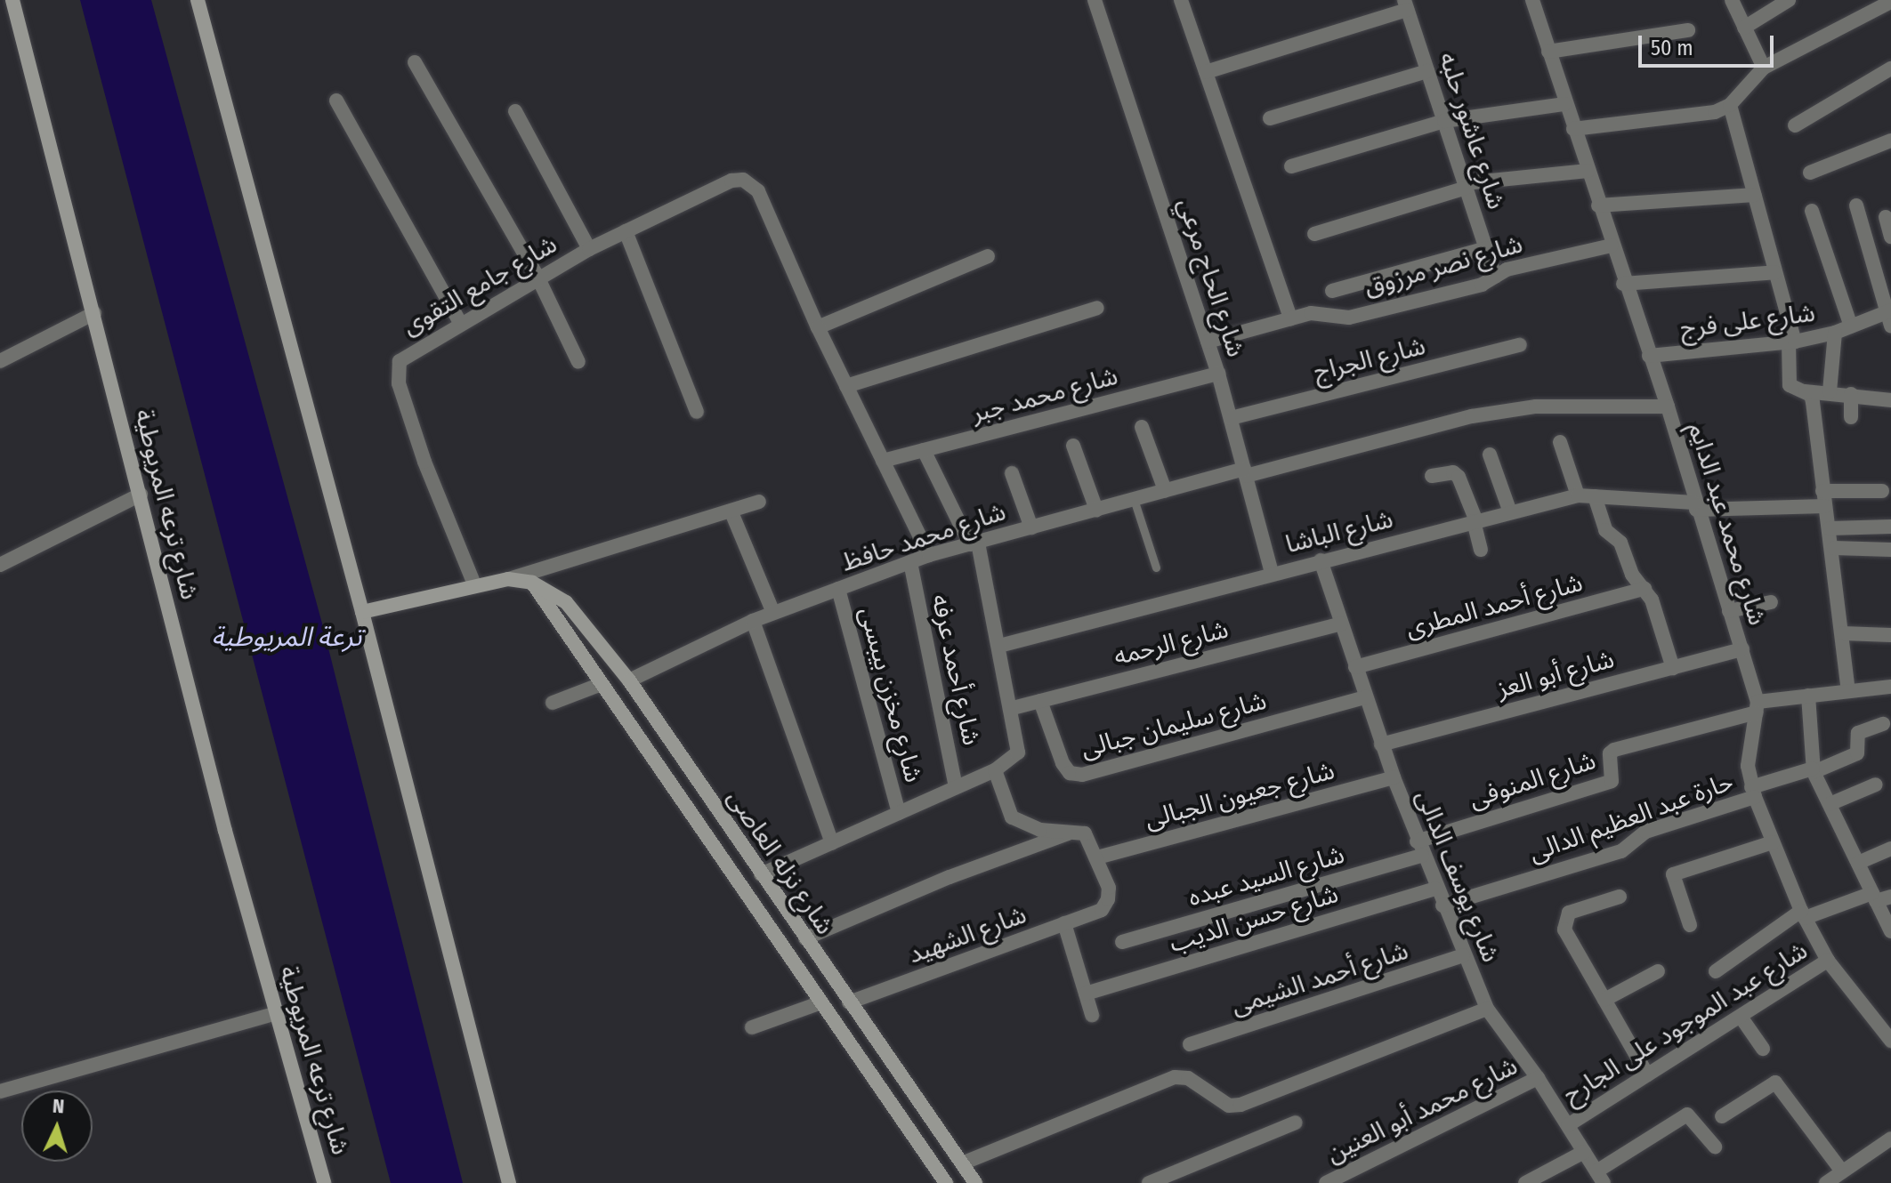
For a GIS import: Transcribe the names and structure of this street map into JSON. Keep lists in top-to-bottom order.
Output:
{
  "streets": {
    "main road": ["شارع ترعه المريوطية", "شارع نزله العاصى"],
    "street": [
      "شارع عاشور حلبه",
      "شارع نصر مرزوق",
      "شارع الحاج مرعي",
      "شارع جامع التقوى",
      "شارع على فرج",
      "شارع الجراج",
      "شارع محمد جبر",
      "شارع محمد عبد الدايم",
      "شارع الباشا",
      "شارع محمد حافظ",
      "شارع أحمد المطرى",
      "شارع الرحمه",
      "شارع أحمد عرفه",
      "شارع أبو العز",
      "شارع مخزن بيبسى",
      "شارع سليمان جبالى",
      "شارع المنوفى",
      "شارع جعيون الجبالى",
      "حارة عبد العظيم الدالى",
      "شارع السيد عبده",
      "شارع يوسف الدالى",
      "شارع حسن الديب",
      "شارع الشهيد",
      "شارع أحمد الشيمى",
      "شارع عبد الموجود على الجارح",
      "شارع محمد أبو العنين"
    ]
  },
  "crossings": [
    ["شارع عاشور حلبه", "شارع نصر مرزوق"],
    ["شارع نصر مرزوق", "شارع الحاج مرعي"],
    ["شارع نصر مرزوق", "شارع محمد عبد الدايم"],
    ["شارع الحاج مرعي", "شارع الجراج"],
    ["شارع الحاج مرعي", "شارع محمد جبر"],
    ["شارع الحاج مرعي", "شارع الباشا"],
    ["شارع الحاج مرعي", "شارع محمد حافظ"],
    ["شارع جامع التقوى", "شارع نزله العاصى"],
    ["شارع على فرج", "شارع محمد عبد الدايم"],
    ["شارع محمد عبد الدايم", "شارع الباشا"],
    ["شارع محمد عبد الدايم", "شارع محمد حافظ"],
    ["شارع محمد عبد الدايم", "شارع أبو العز"],
    ["شارع محمد عبد الدايم", "شارع المنوفى"],
    ["شارع الباشا", "شارع يوسف الدالى"],
    ["شارع محمد حافظ", "شارع أحمد عرفه"],
    ["شارع محمد حافظ", "شارع مخزن بيبسى"],
    ["شارع محمد حافظ", "شارع نزله العاصى"],
    ["شارع أحمد المطرى", "شارع يوسف الدالى"],
    ["شارع الرحمه", "شارع سليمان جبالى"],
    ["شارع الرحمه", "شارع يوسف الدالى"],
    ["شارع أبو العز", "شارع يوسف الدالى"],
    ["شارع سليمان جبالى", "شارع يوسف الدالى"],
    ["شارع المنوفى", "شارع السيد عبده"],
    ["شارع المنوفى", "شارع يوسف الدالى"],
    ["شارع جعيون الجبالى", "شارع يوسف الدالى"],
    ["شارع جعيون الجبالى", "شارع الشهيد"],
    ["حارة عبد العظيم الدالى", "شارع يوسف الدالى"],
    ["شارع نزله العاصى", "شارع الشهيد"],
    ["شارع السيد عبده", "شارع يوسف الدالى"],
    ["شارع يوسف الدالى", "شارع حسن الديب"],
    ["شارع يوسف الدالى", "شارع أحمد الشيمى"],
    ["شارع يوسف الدالى", "شارع عبد الموجود على الجارح"],
    ["شارع يوسف الدالى", "شارع محمد أبو العنين"]
  ],
  "water": ["ترعة المريوطية"],
  "scale_bar": "50 m",
  "north": "top"
}
